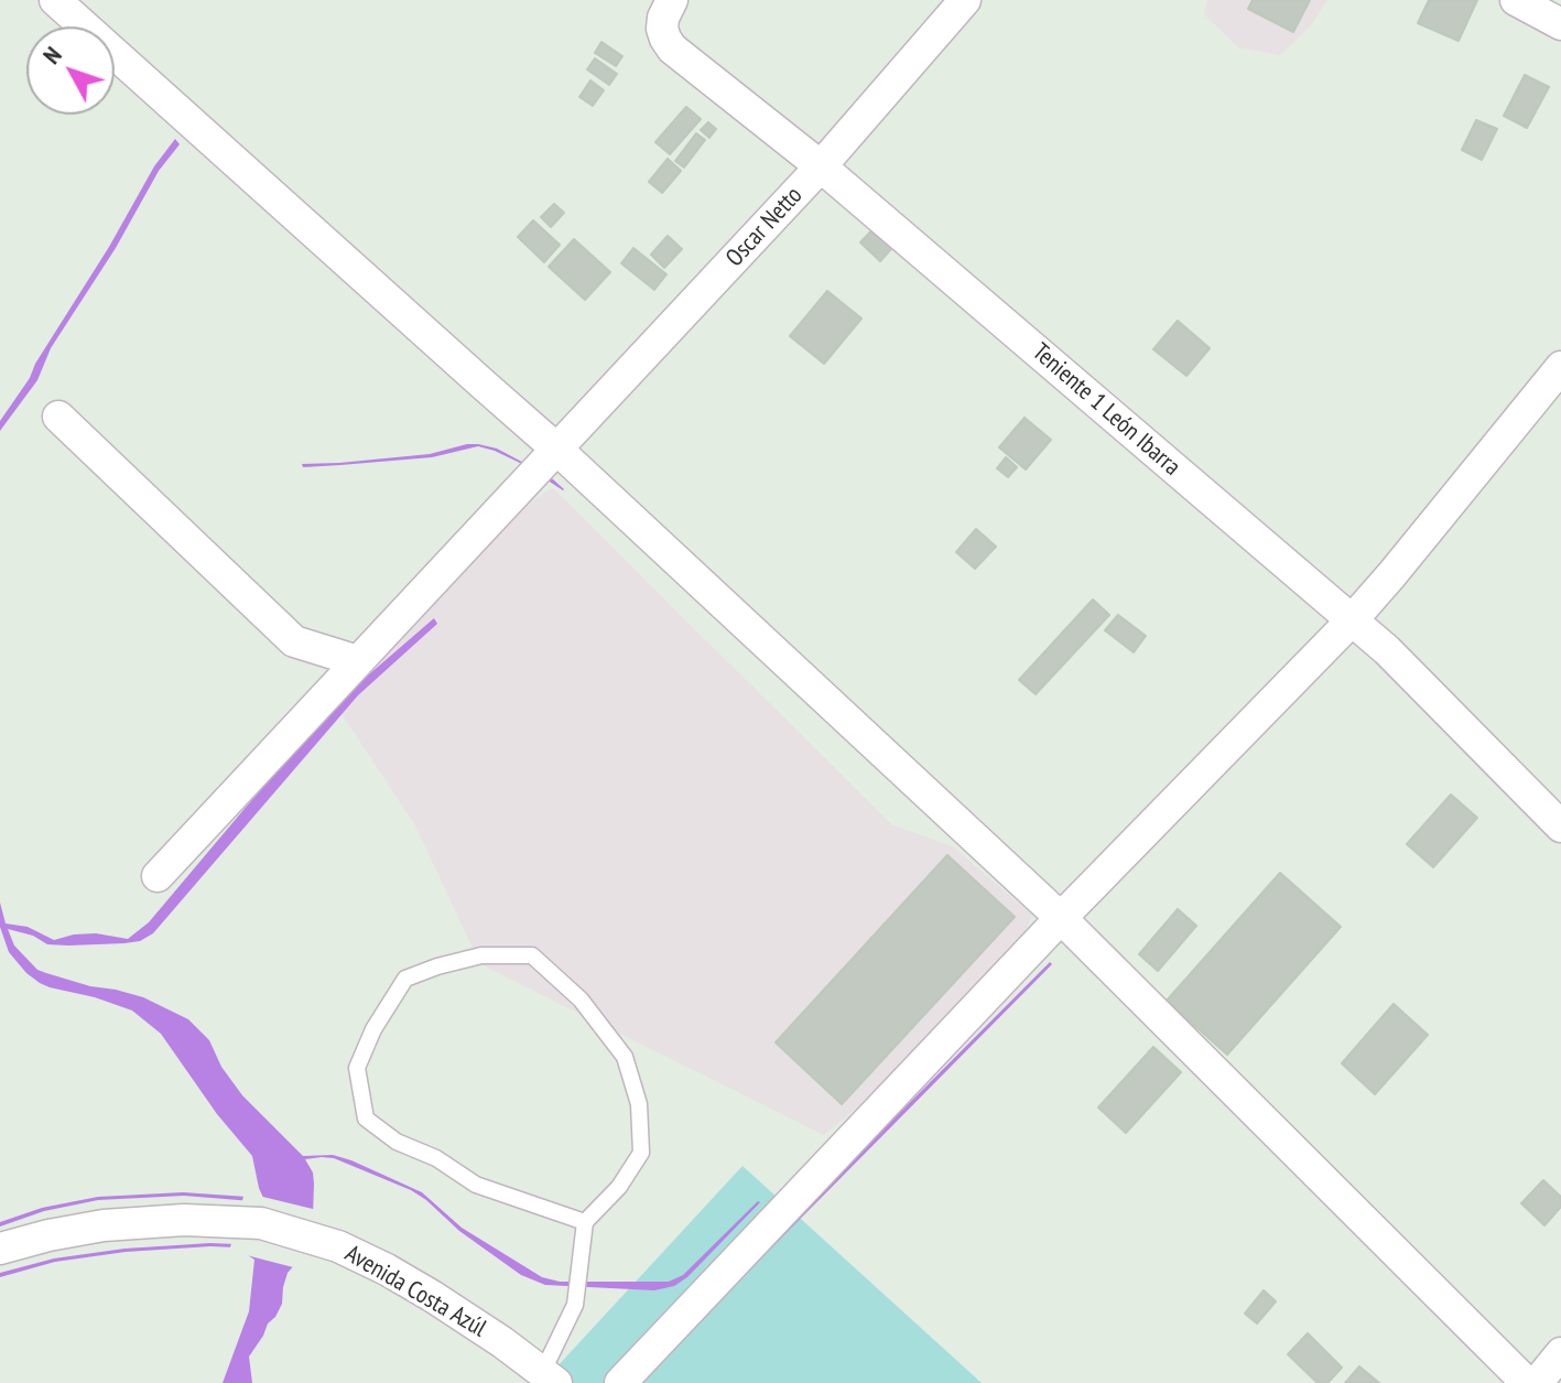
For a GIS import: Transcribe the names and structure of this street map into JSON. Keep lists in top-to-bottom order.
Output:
{
  "streets": {
    "street": ["Oscar Netto", "Teniente 1 León Ibarra", "Avenida Costa Azúl"]
  },
  "crossings": [
    ["Oscar Netto", "Teniente 1 León Ibarra"]
  ],
  "north": "top left"
}
